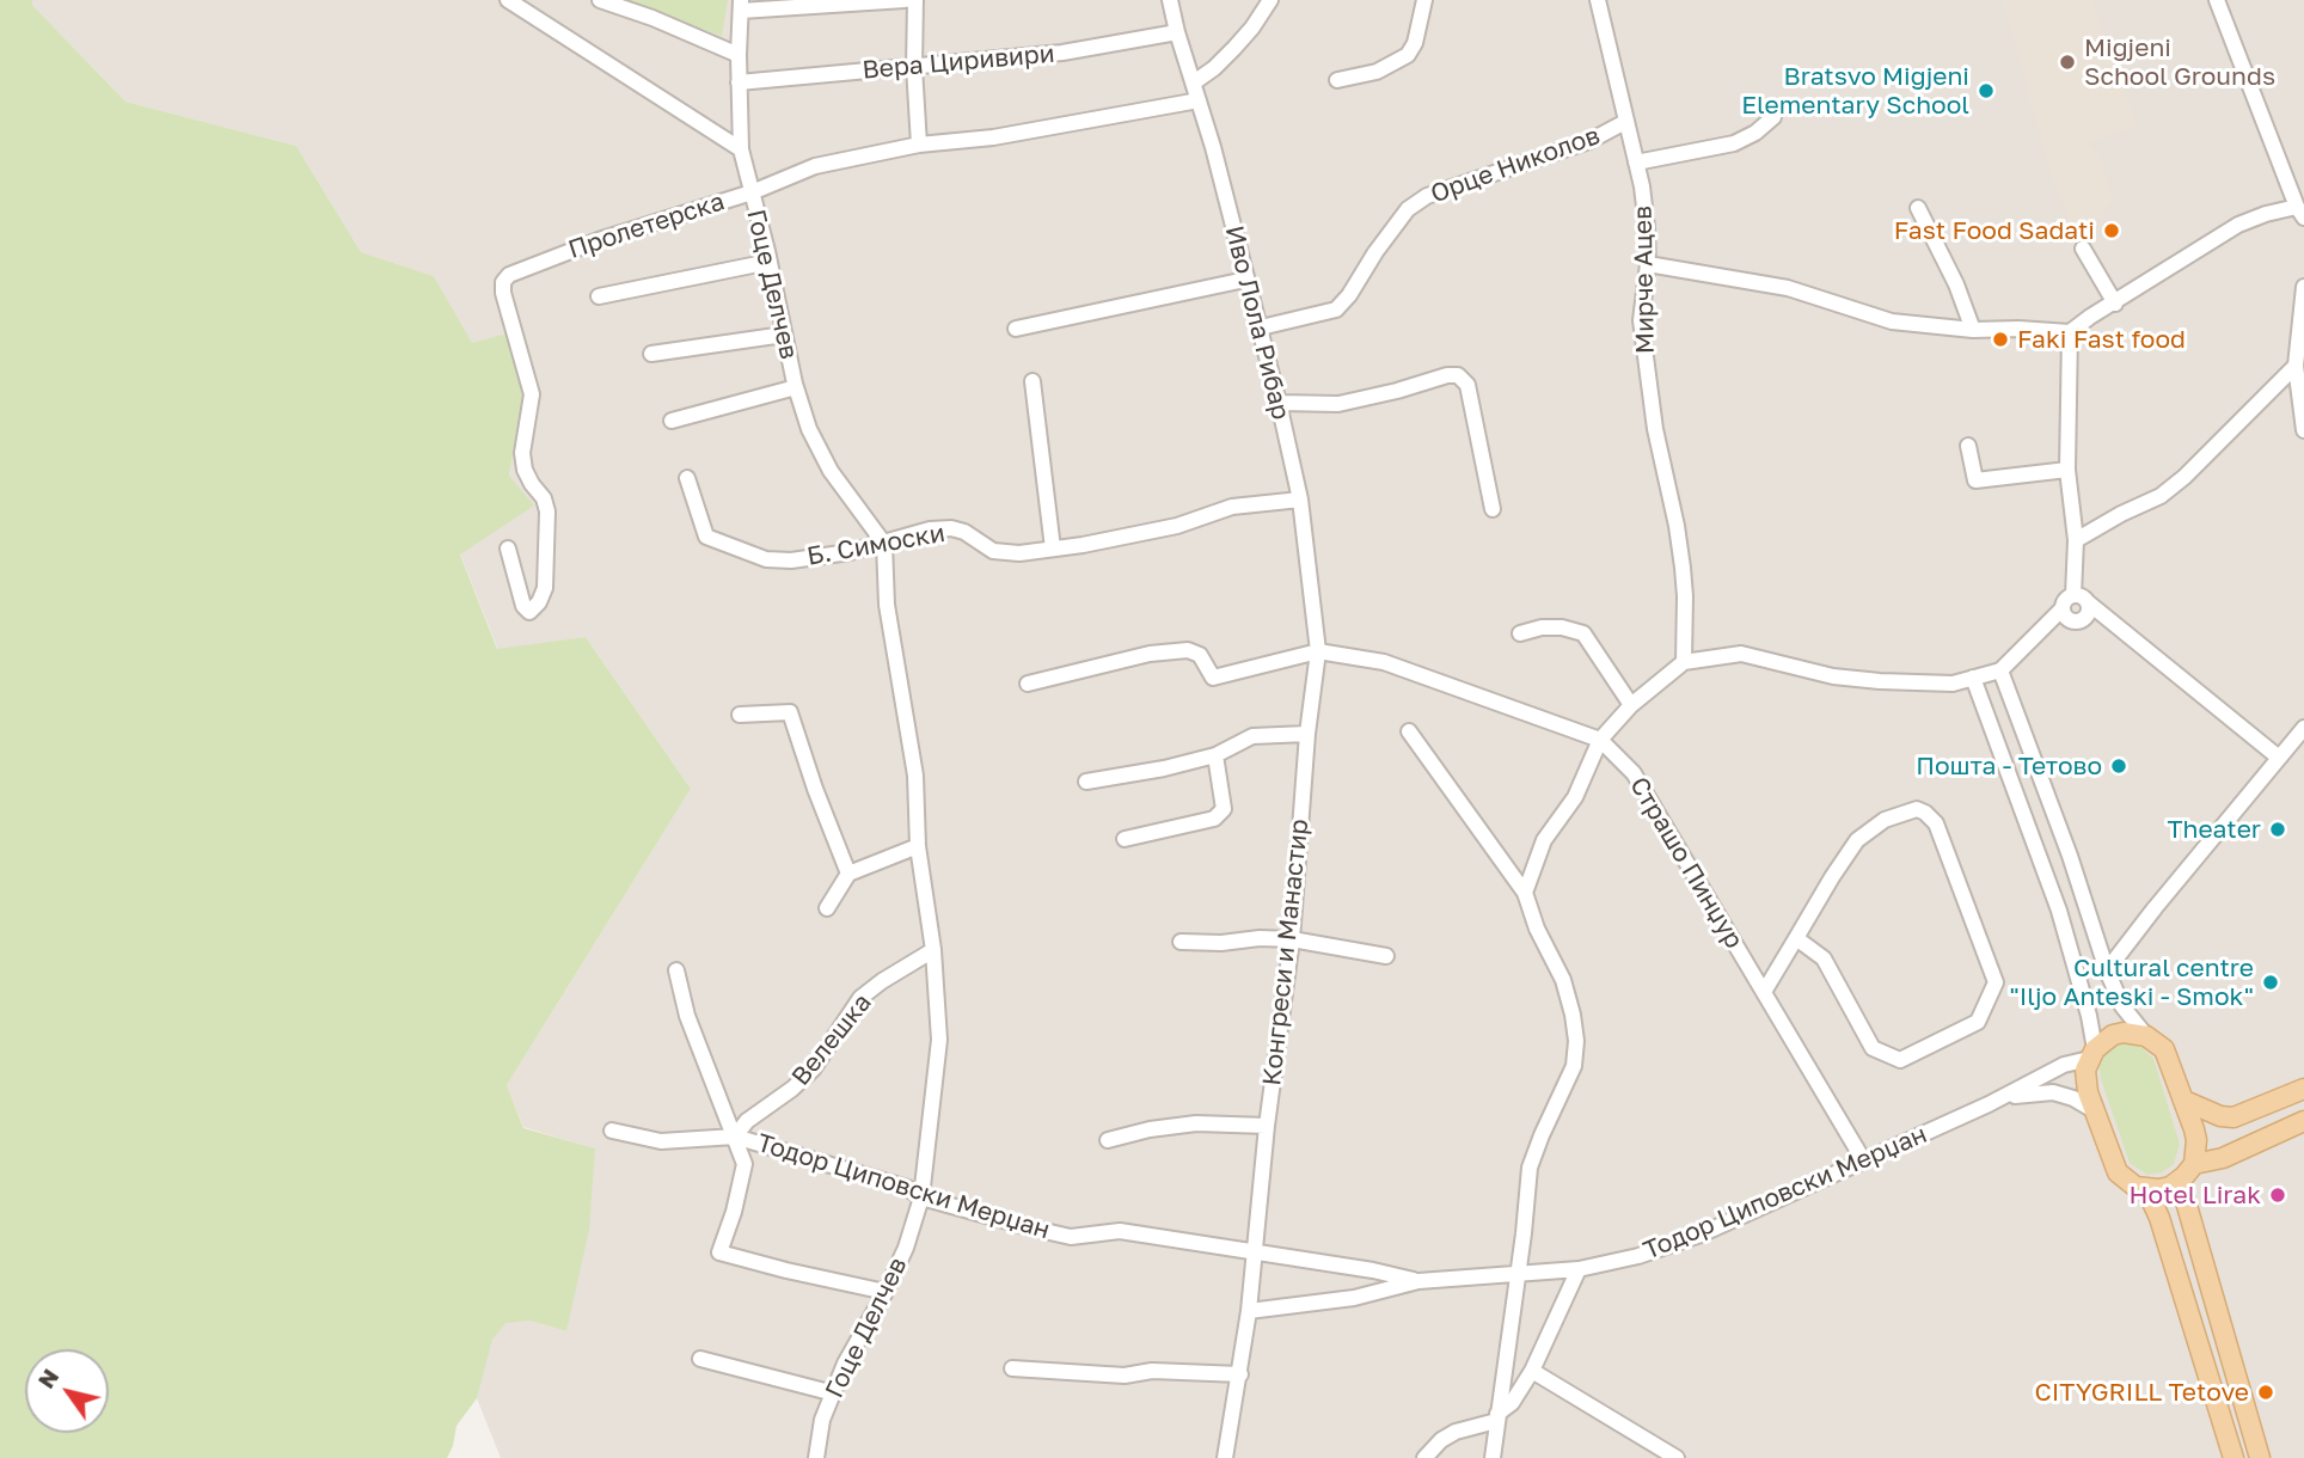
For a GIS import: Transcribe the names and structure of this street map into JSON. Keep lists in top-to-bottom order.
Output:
{
  "streets": {
    "street": [
      "Вера Циривири",
      "Орце Николов",
      "Пролетерска",
      "Мирче Ацев",
      "Гоце Делчев",
      "Иво Лола Рибар",
      "Б. Симоски",
      "Страшо Пинџур",
      "Конгреси и Манастир",
      "Велешка",
      "Тодор Циповски Мерџан"
    ]
  },
  "crossings": [
    ["Вера Циривири", "Гоце Делчев"],
    ["Вера Циривири", "Иво Лола Рибар"],
    ["Орце Николов", "Мирче Ацев"],
    ["Орце Николов", "Иво Лола Рибар"],
    ["Пролетерска", "Гоце Делчев"],
    ["Пролетерска", "Иво Лола Рибар"],
    ["Гоце Делчев", "Б. Симоски"],
    ["Гоце Делчев", "Велешка"],
    ["Гоце Делчев", "Тодор Циповски Мерџан"],
    ["Иво Лола Рибар", "Б. Симоски"],
    ["Иво Лола Рибар", "Страшо Пинџур"],
    ["Иво Лола Рибар", "Конгреси и Манастир"],
    ["Страшо Пинџур", "Конгреси и Манастир"],
    ["Страшо Пинџур", "Тодор Циповски Мерџан"],
    ["Конгреси и Манастир", "Тодор Циповски Мерџан"],
    ["Велешка", "Тодор Циповски Мерџан"]
  ],
  "places": [
    "Migjeni School Grounds",
    "Bratsvo Migjeni Elementary School",
    "Fast Food Sadati",
    "Faki Fast food",
    "Пошта - Тетово",
    "Theater",
    "Cultural centre \"Iljo Anteski - Smok\"",
    "Hotel Lirak",
    "CITYGRILL Tetove"
  ],
  "north": "top left"
}
